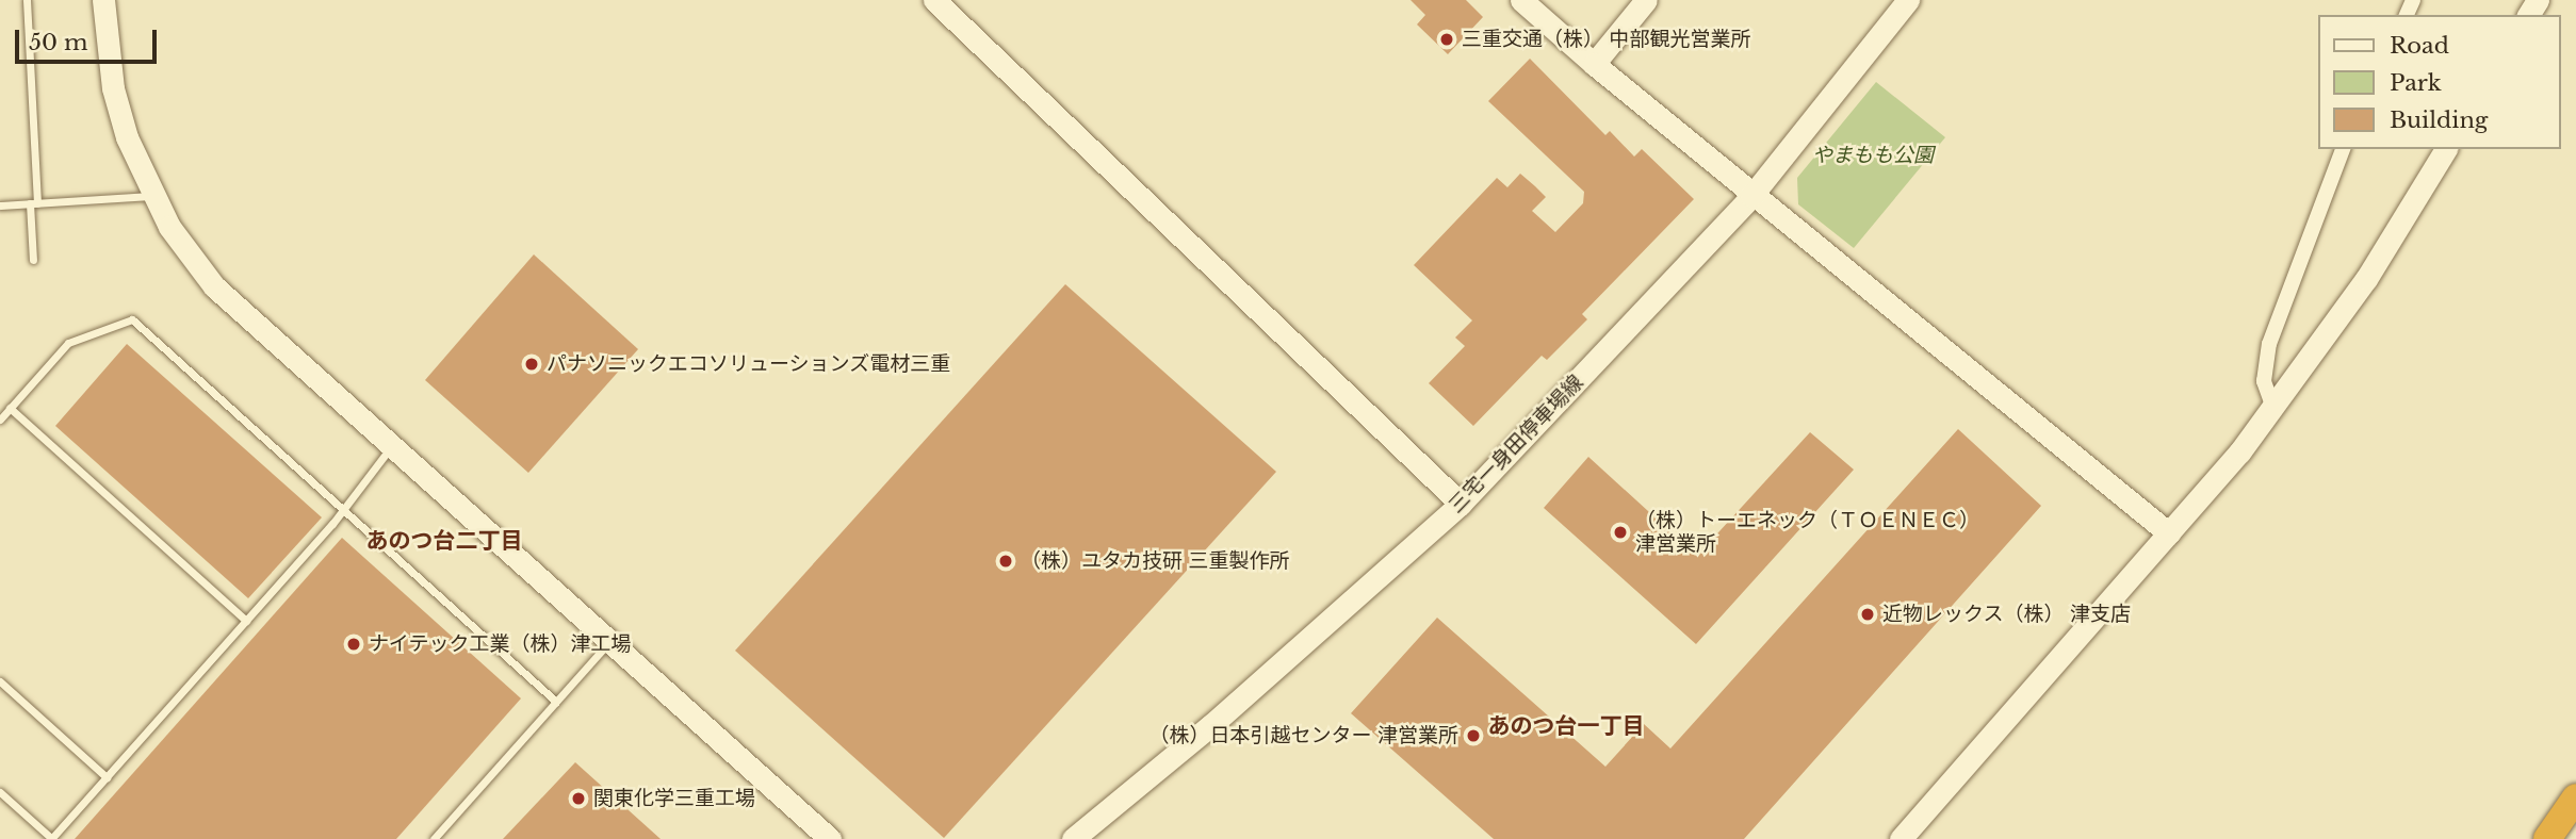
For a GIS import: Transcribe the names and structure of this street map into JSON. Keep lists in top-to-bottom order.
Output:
{
  "streets": {
    "street": ["三宅一身田停車場線"]
  },
  "districts": ["あのつ台二丁目", "あのつ台一丁目"],
  "parks": ["やまもも公園"],
  "places": [
    "三重交通（株） 中部観光営業所",
    "パナソニックエコソリューションズ電材三重",
    "（株）トーエネック（ＴＯＥＮＥＣ） 津営業所",
    "（株）ユタカ技研 三重製作所",
    "近物レックス（株） 津支店",
    "ナイテック工業（株）津工場",
    "（株）日本引越センター 津営業所",
    "関東化学三重工場"
  ],
  "legend": ["Road", "Park", "Building"],
  "scale_bar": "50 m"
}
